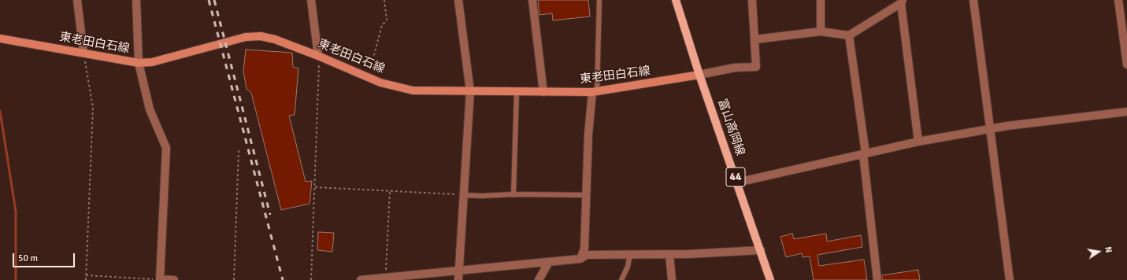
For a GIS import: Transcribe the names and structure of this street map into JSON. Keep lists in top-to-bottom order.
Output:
{
  "streets": {
    "main road": ["東老田白石線", "富山高岡線", "44"]
  },
  "crossings": [
    ["東老田白石線", "富山高岡線"]
  ],
  "scale_bar": "50 m",
  "north": "right"
}
